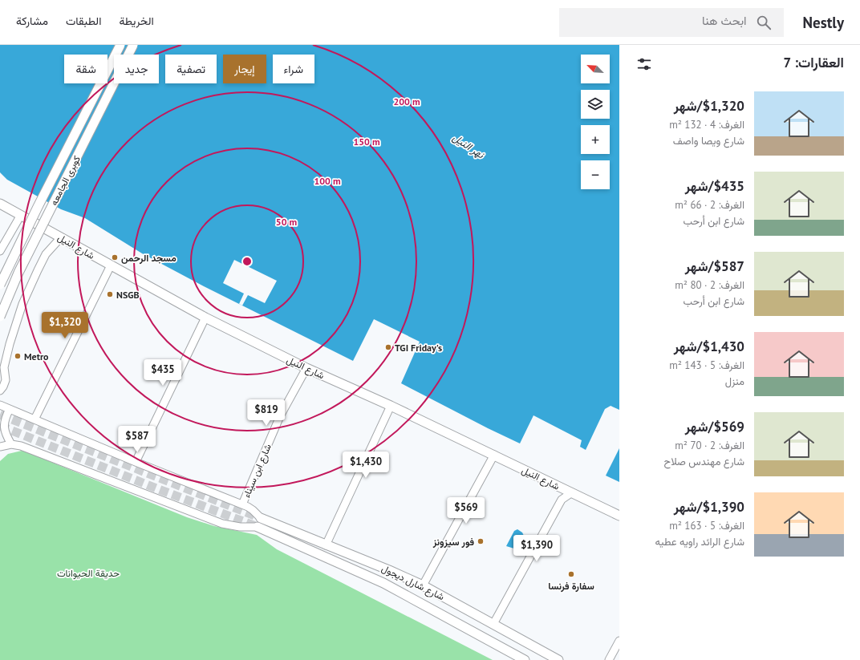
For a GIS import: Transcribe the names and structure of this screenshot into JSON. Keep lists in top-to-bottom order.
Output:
{
  "streets": {
    "main road": ["كوبرى الجامعه", "شارع النيل", "شارع شارل ديجول"],
    "street": ["شارع ابن سيناء"]
  },
  "crossings": [
    ["شارع النيل", "شارع ابن سيناء"]
  ],
  "water": ["نهر النيل"],
  "parks": ["حديقة الحيوانات"],
  "places": [
    "مسجد الرحمن",
    "NSGB",
    "TGI Friday's",
    "Metro",
    "فور سيزونز",
    "سفارة فرنسا"
  ],
  "north": "top left",
  "page": {
    "header": "Nestly",
    "search": "ابحث هنا",
    "nav": ["الخريطة", "الطبقات", "مشاركة"],
    "heading": "العقارات: 7",
    "map_buttons": ["+", "−"],
    "chip": [
      "شراء",
      "إيجار",
      "تصفية",
      "جديد",
      "شقة"
    ],
    "list": [
      {
        "name": "$1,320/شهر",
        "note": "الغرف: 4 · 132 m² · شارع ويصا واصف"
      },
      {
        "name": "$435/شهر",
        "note": "الغرف: 2 · 66 m² · شارع ابن أرحب"
      },
      {
        "name": "$587/شهر",
        "note": "الغرف: 2 · 80 m² · شارع ابن أرحب"
      },
      {
        "name": "$1,430/شهر",
        "note": "الغرف: 5 · 143 m² · منزل"
      },
      {
        "name": "$569/شهر",
        "note": "الغرف: 2 · 70 m² · شارع مهندس صلاح"
      },
      {
        "name": "$1,390/شهر",
        "note": "الغرف: 5 · 163 m² · شارع الرائد راويه عطيه"
      }
    ],
    "price": [
      "$1,320",
      "$435",
      "$819",
      "$587",
      "$1,430",
      "$569",
      "$1,390"
    ]
  },
  "rings": [
    "200 m",
    "150 m",
    "100 m",
    "50 m"
  ]
}
